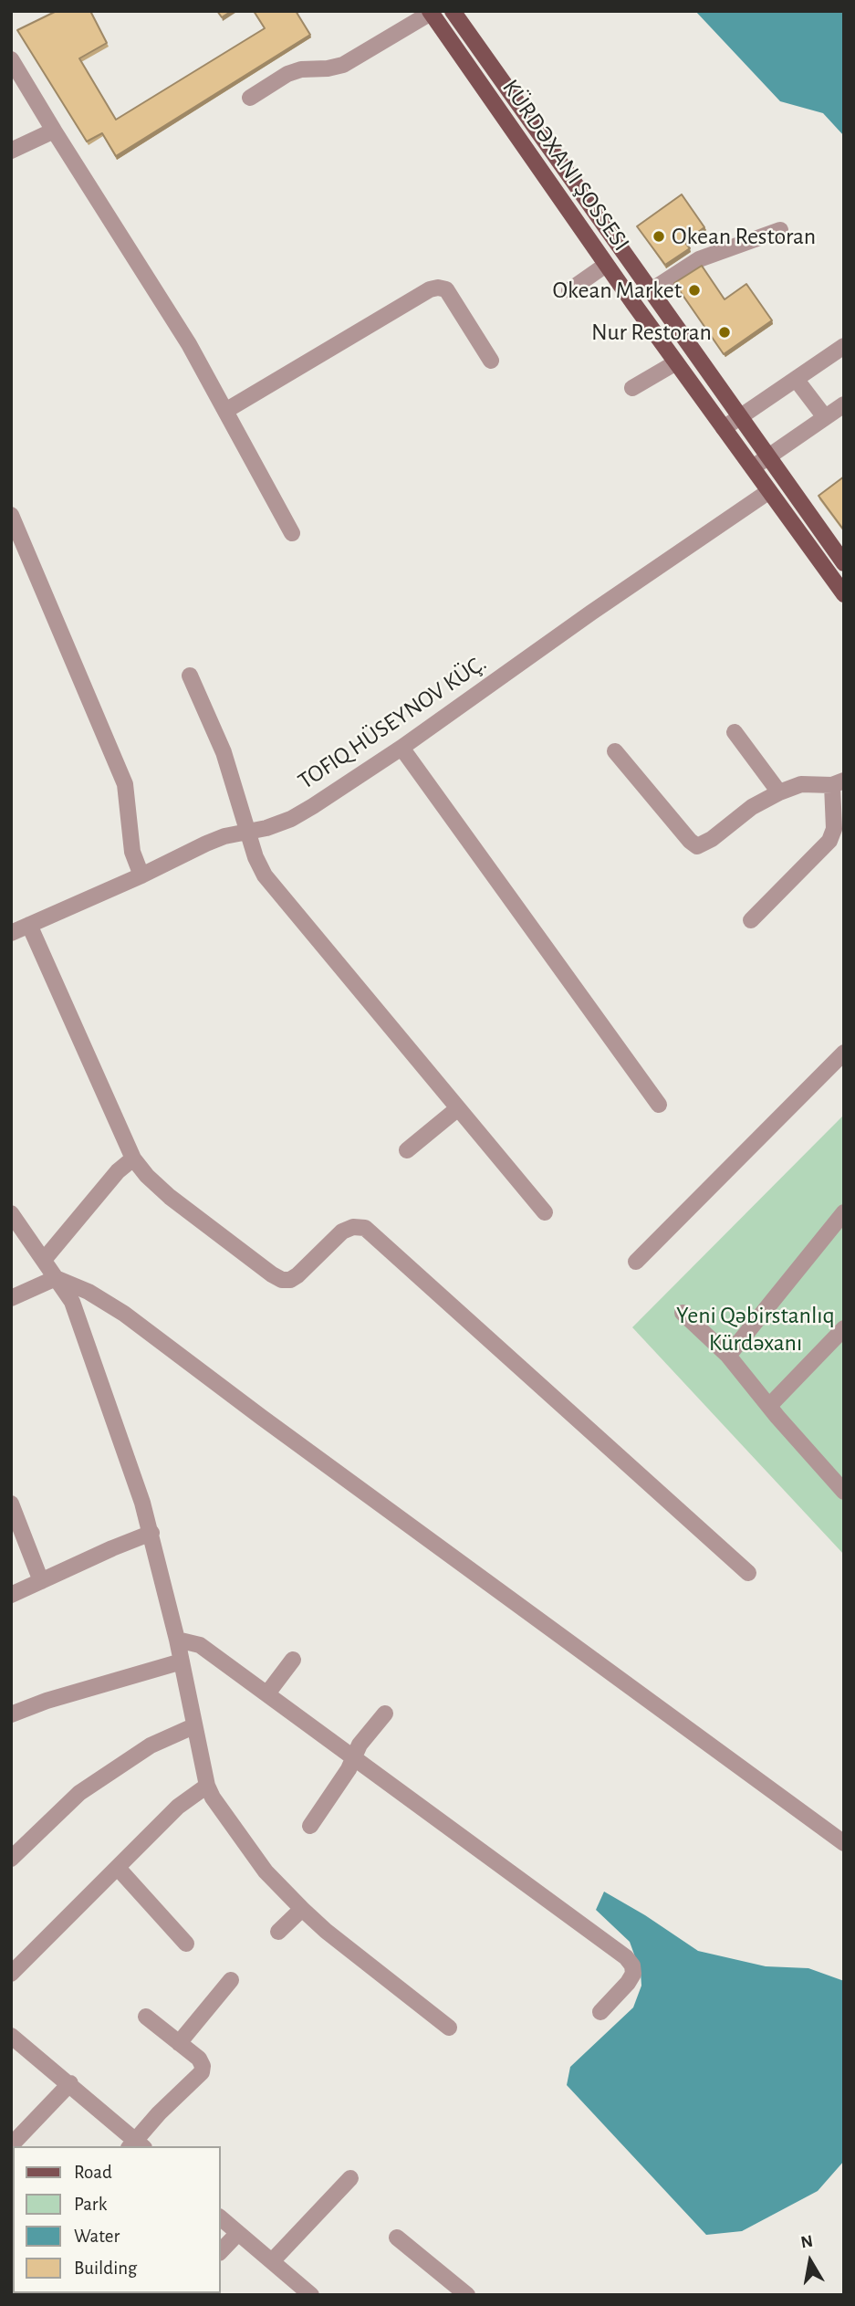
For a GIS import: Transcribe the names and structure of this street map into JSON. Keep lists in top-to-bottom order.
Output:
{
  "streets": {
    "street": ["TOFIQ HÜSEYNOV KÜÇ."]
  },
  "parks": ["Yeni Qəbirstanlıq Kürdəxanı"],
  "places": ["Okean Restoran", "Okean Market", "Nur Restoran"],
  "legend": [
    "Road",
    "Park",
    "Water",
    "Building"
  ],
  "north": "top"
}
